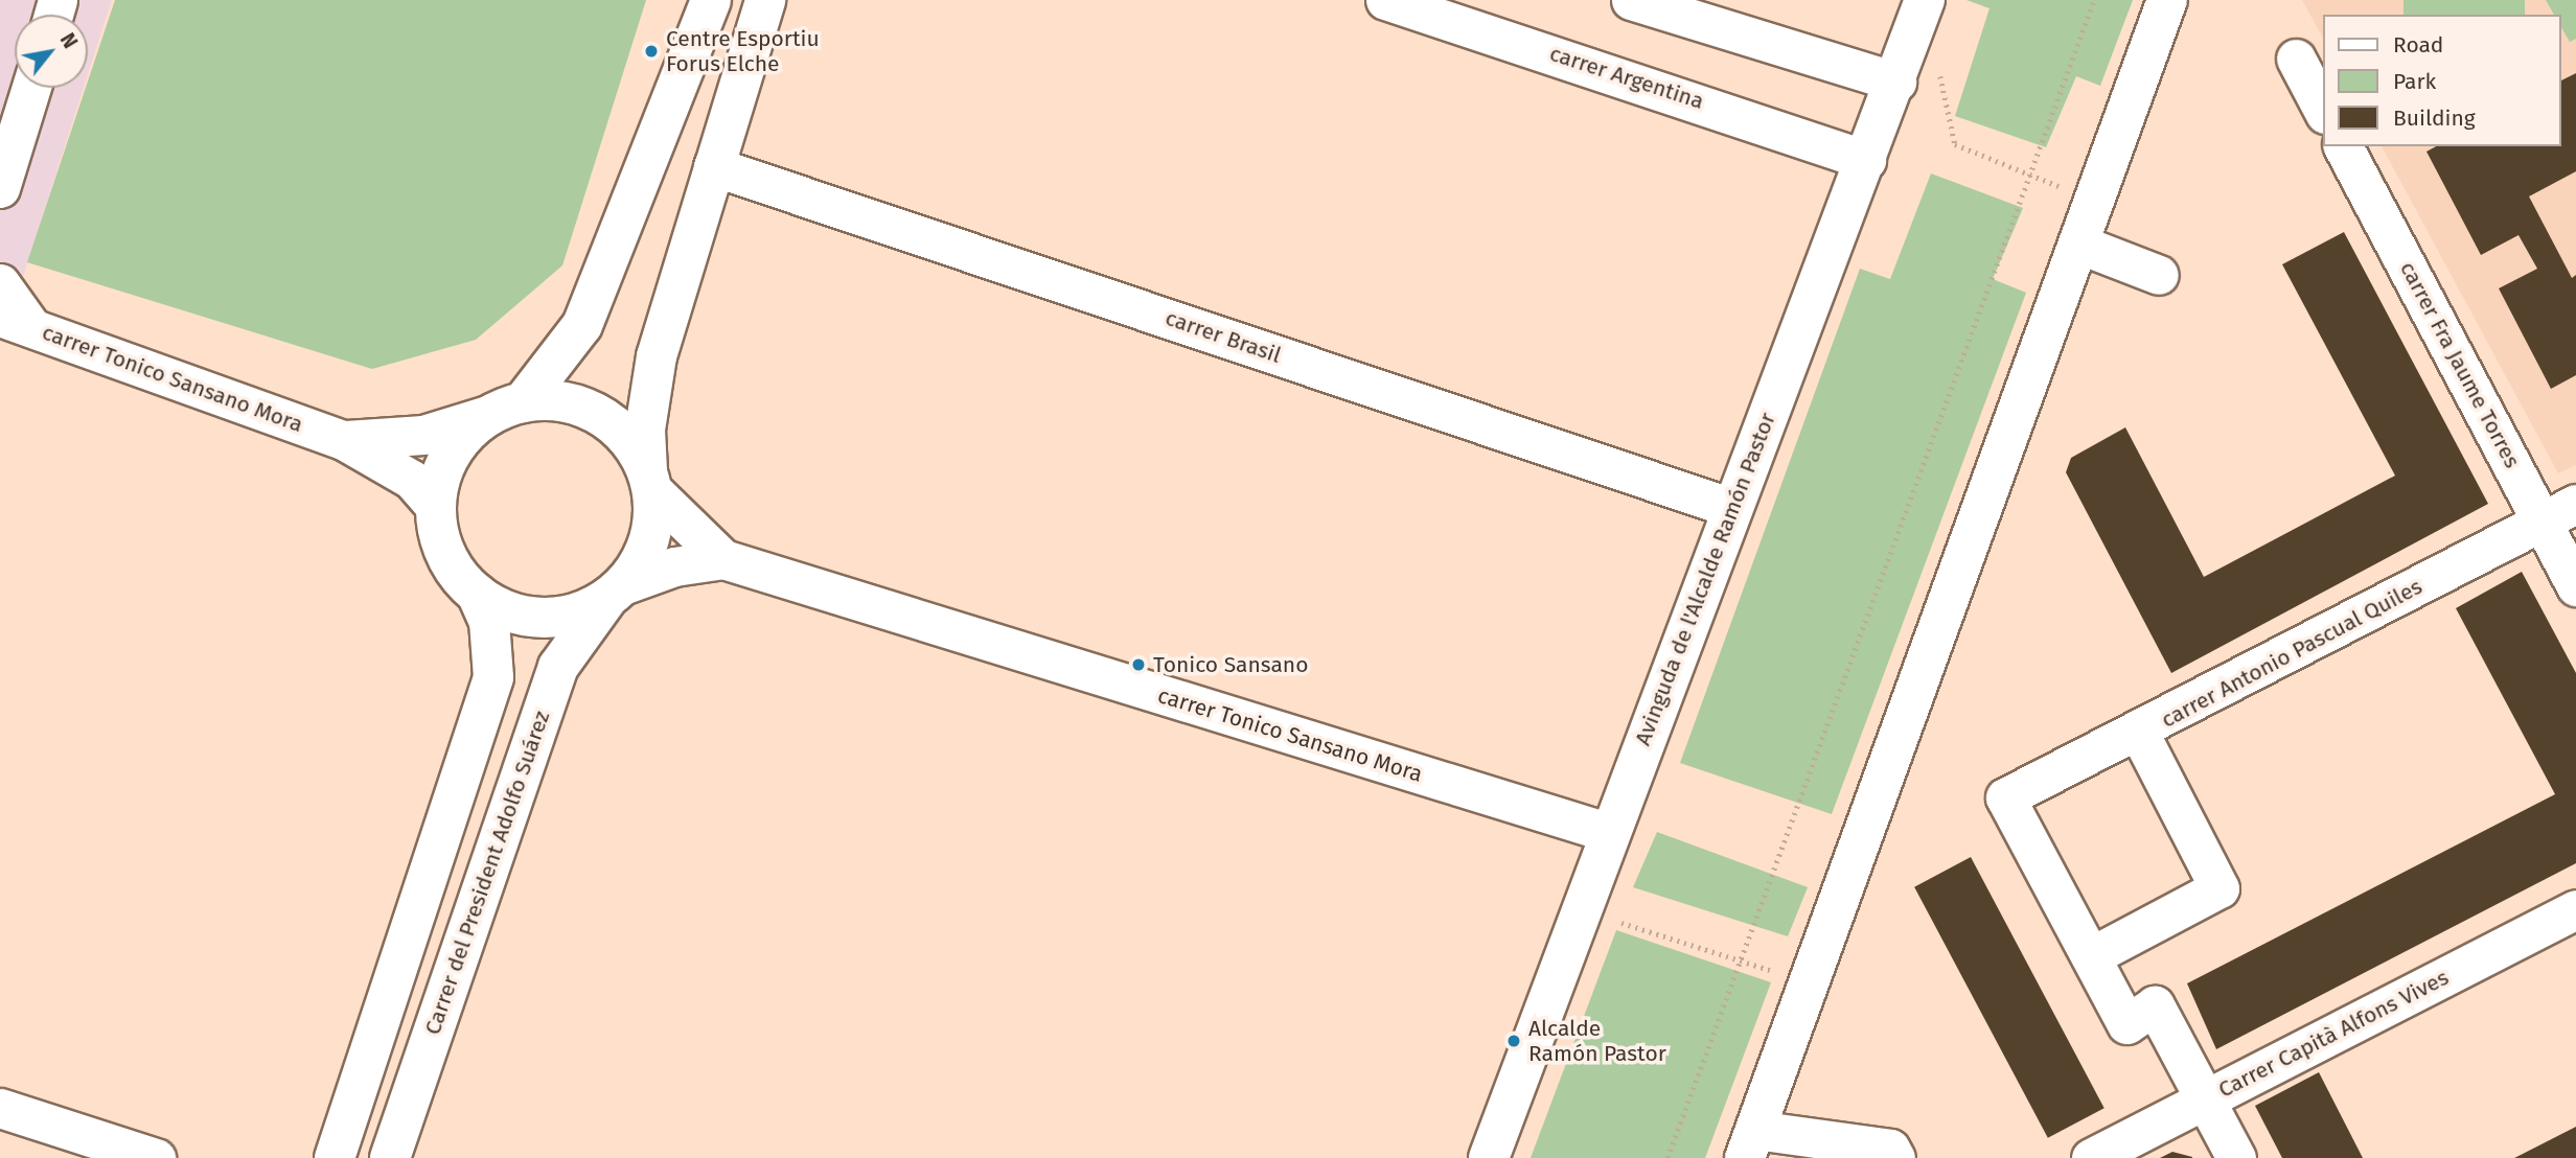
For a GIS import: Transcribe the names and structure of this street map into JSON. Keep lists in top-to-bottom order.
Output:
{
  "streets": {
    "main road": ["Avinguda de l'Alcalde Ramón Pastor", "Carrer del President Adolfo Suárez"],
    "street": [
      "carrer Argentina",
      "carrer Brasil",
      "carrer Fra Jaume Torres",
      "carrer Tonico Sansano Mora",
      "carrer Antonio Pascual Quiles",
      "Carrer Capità Alfons Vives"
    ]
  },
  "crossings": [
    ["carrer Argentina", "Avinguda de l'Alcalde Ramón Pastor"],
    ["carrer Brasil", "Avinguda de l'Alcalde Ramón Pastor"],
    ["carrer Fra Jaume Torres", "carrer Antonio Pascual Quiles"],
    ["carrer Tonico Sansano Mora", "Avinguda de l'Alcalde Ramón Pastor"],
    ["carrer Tonico Sansano Mora", "Carrer del President Adolfo Suárez"]
  ],
  "places": ["Centre Esportiu Forus Elche", "Tonico Sansano", "Alcalde Ramón Pastor"],
  "legend": ["Road", "Park", "Building"],
  "north": "top right"
}
